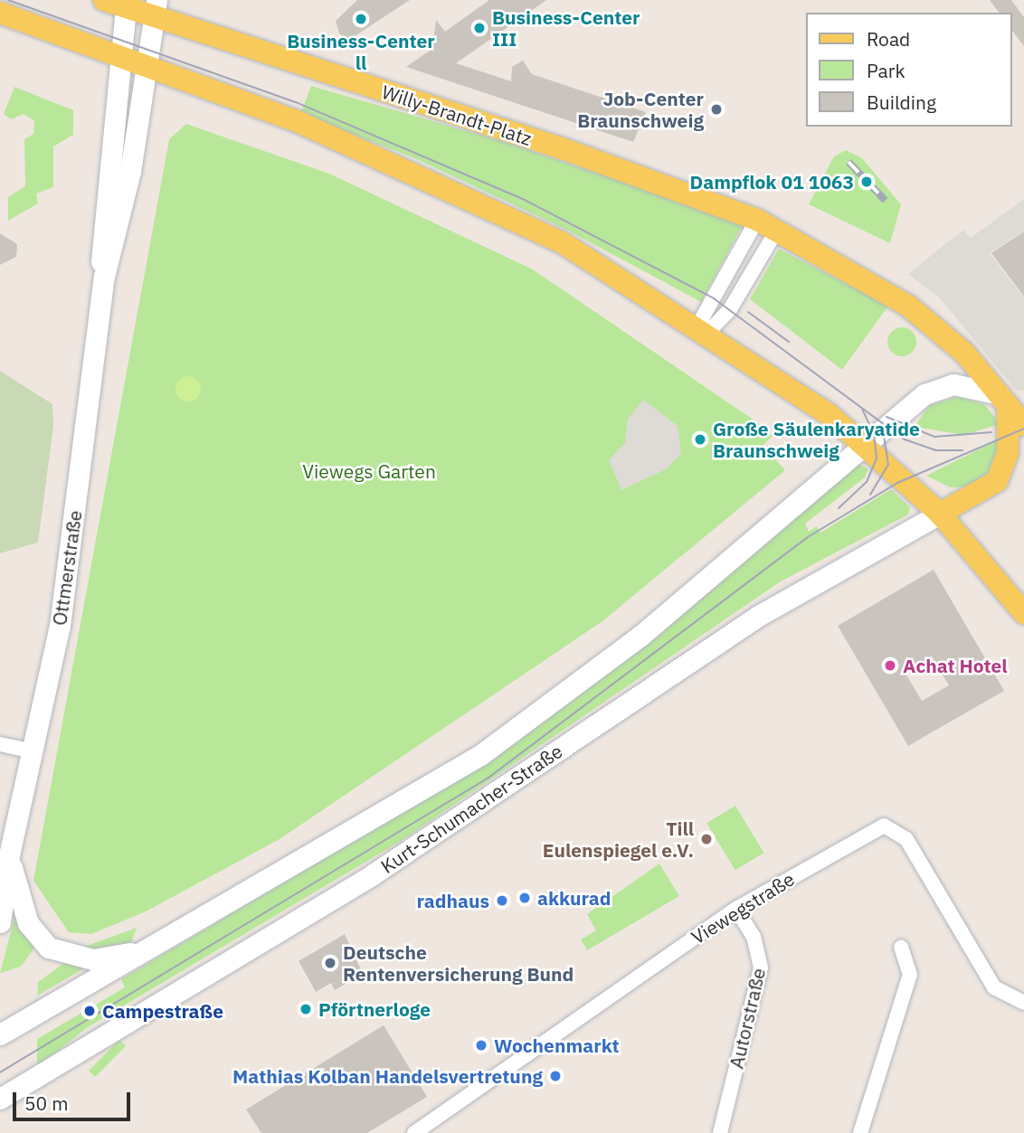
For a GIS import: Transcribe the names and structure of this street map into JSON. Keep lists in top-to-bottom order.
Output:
{
  "streets": {
    "main road": ["Willy-Brandt-Platz", "Ottmerstraße", "Kurt-Schumacher-Straße"],
    "street": ["Viewegstraße", "Autorstraße"]
  },
  "crossings": [
    ["Willy-Brandt-Platz", "Ottmerstraße"],
    ["Viewegstraße", "Autorstraße"]
  ],
  "parks": ["Viewegs Garten"],
  "places": [
    "Business-Center ll",
    "Business-Center III",
    "Job-Center Braunschweig",
    "Dampflok 01 1063",
    "Große Säulenkaryatide Braunschweig",
    "Achat Hotel",
    "Till Eulenspiegel e.V.",
    "akkurad",
    "radhaus",
    "Deutsche Rentenversicherung Bund",
    "Pförtnerloge",
    "Campestraße",
    "Wochenmarkt",
    "Mathias Kolban Handelsvertretung"
  ],
  "legend": ["Road", "Park", "Building"],
  "scale_bar": "50 m"
}
